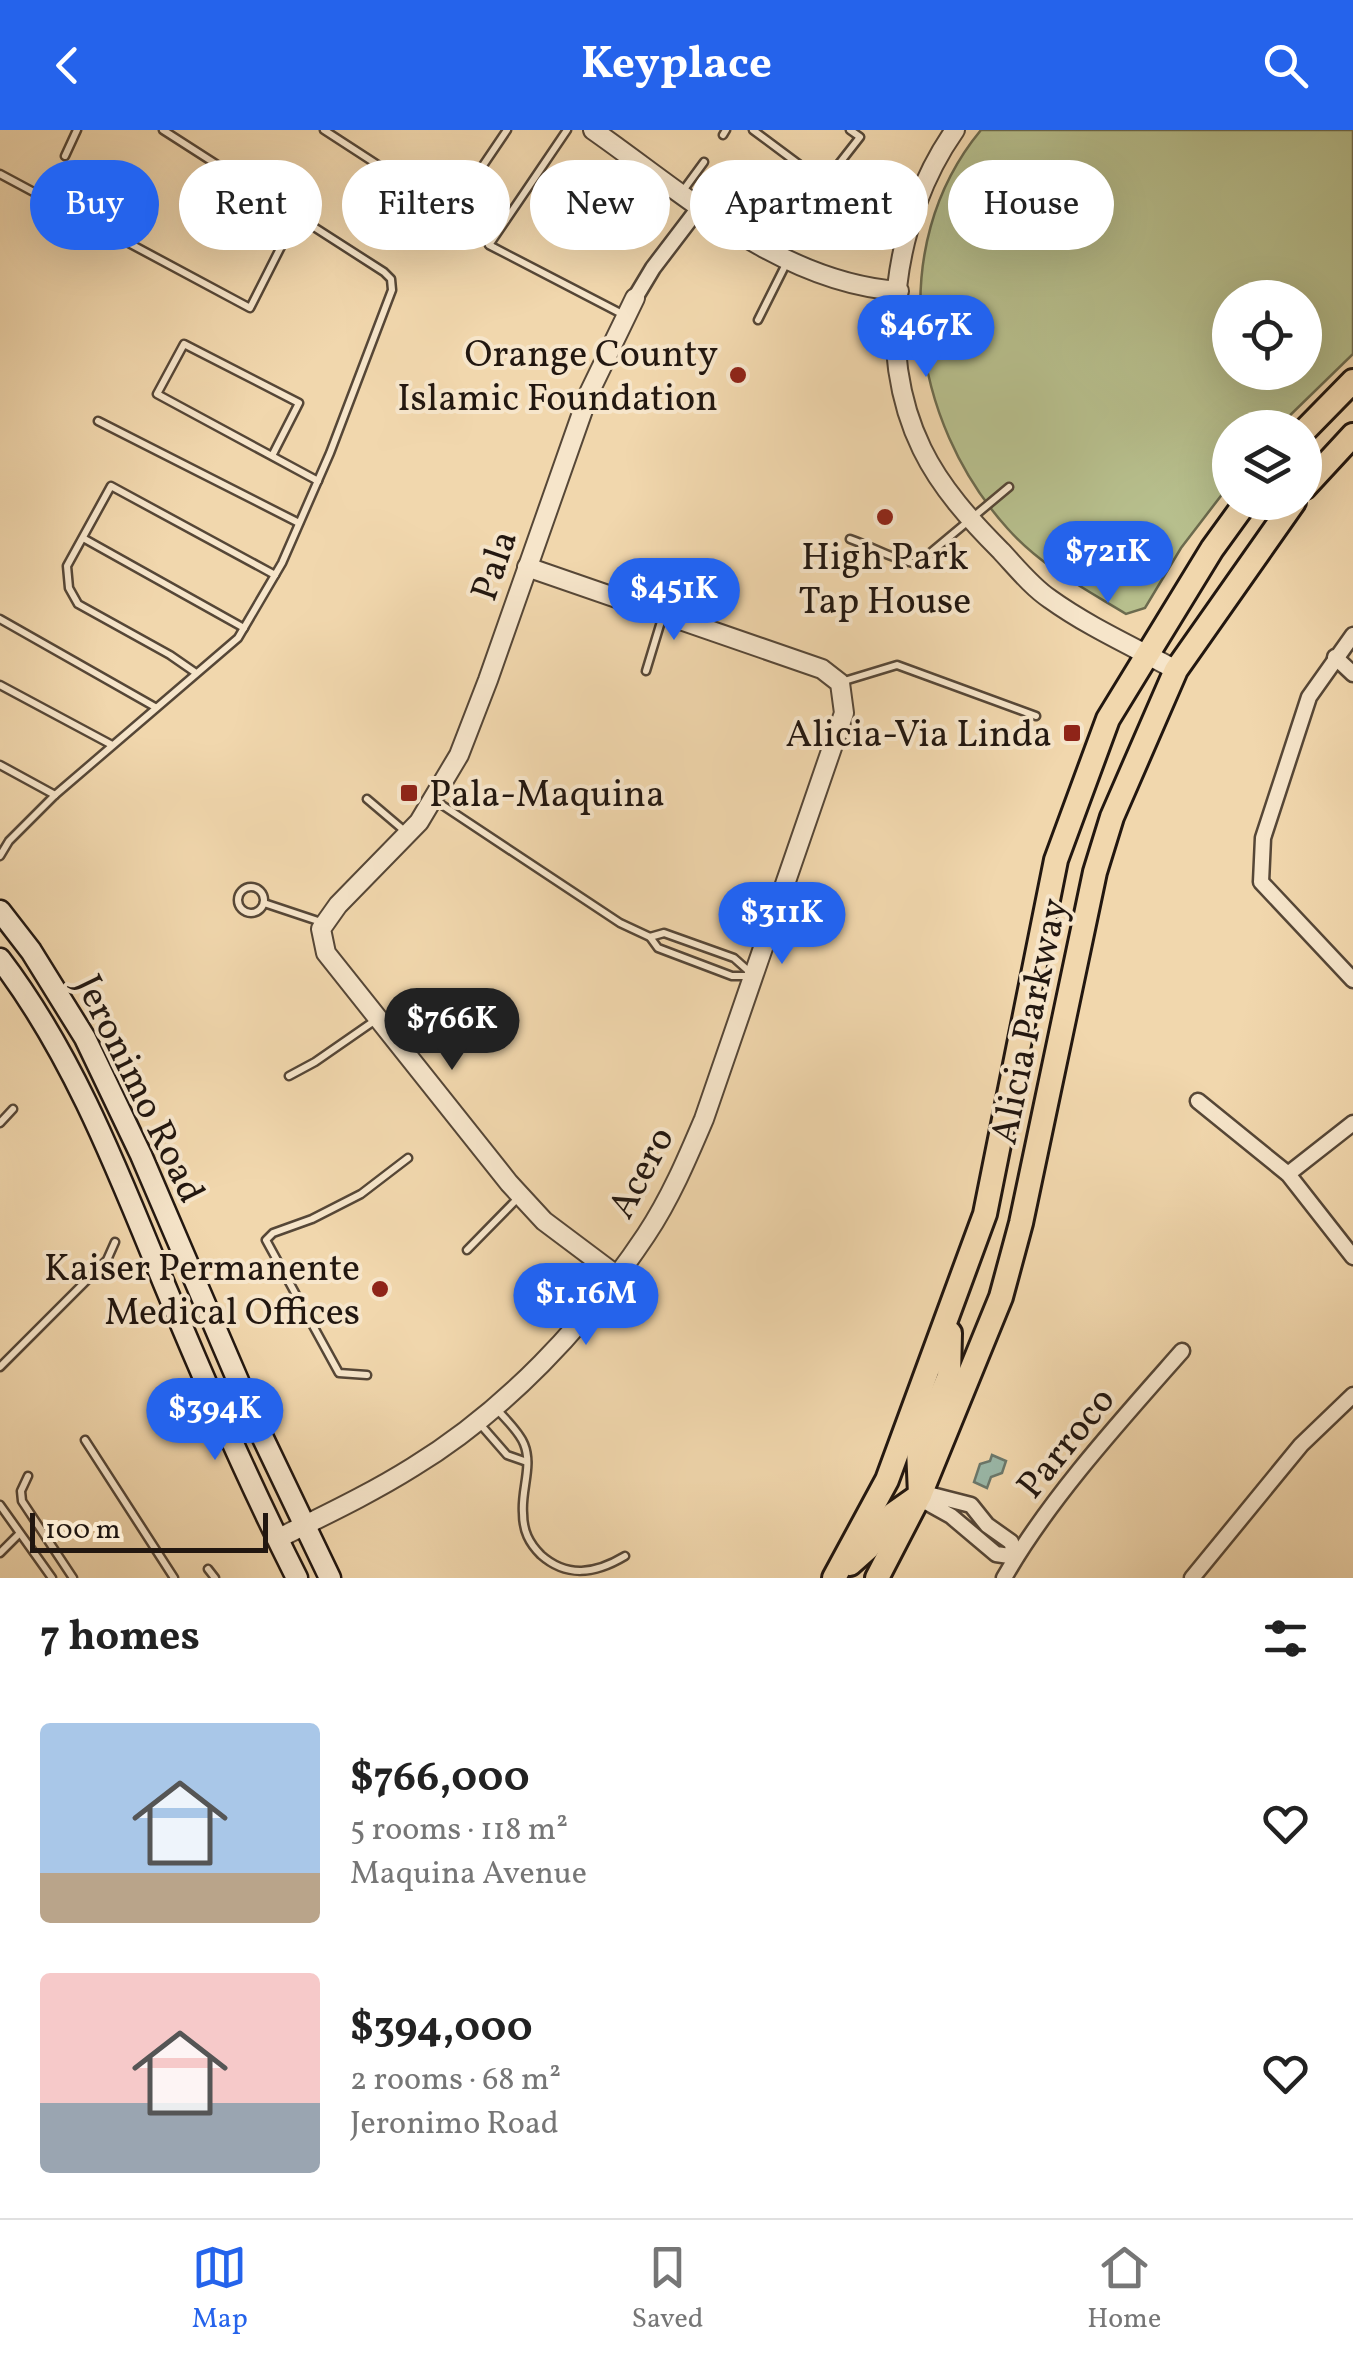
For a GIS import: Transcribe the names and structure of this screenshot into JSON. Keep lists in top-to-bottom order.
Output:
{
  "streets": {
    "main road": ["Alicia Parkway", "Jeronimo Road"],
    "street": ["Pala", "Acero", "Parroco"]
  },
  "crossings": [
    ["Jeronimo Road", "Acero"]
  ],
  "places": {
    "other": ["Orange County Islamic Foundation", "High Park Tap House", "Kaiser Permanente Medical Offices"],
    "transit": ["Alicia-Via Linda", "Pala-Maquina"]
  },
  "scale_bar": "100 m",
  "page": {
    "header": "Keyplace",
    "chip": [
      "Buy",
      "Rent",
      "Filters",
      "New",
      "Apartment",
      "House"
    ],
    "price": [
      "$467K",
      "$721K",
      "$451K",
      "$311K",
      "$766K",
      "$1.16M",
      "$394K"
    ],
    "scale": "100 m",
    "heading": "7 homes",
    "list": [
      {
        "name": "$766,000",
        "note": "5 rooms · 118 m² · Maquina Avenue"
      },
      {
        "name": "$394,000",
        "note": "2 rooms · 68 m² · Jeronimo Road"
      }
    ],
    "tabs": ["Map", "Saved", "Home"]
  }
}
